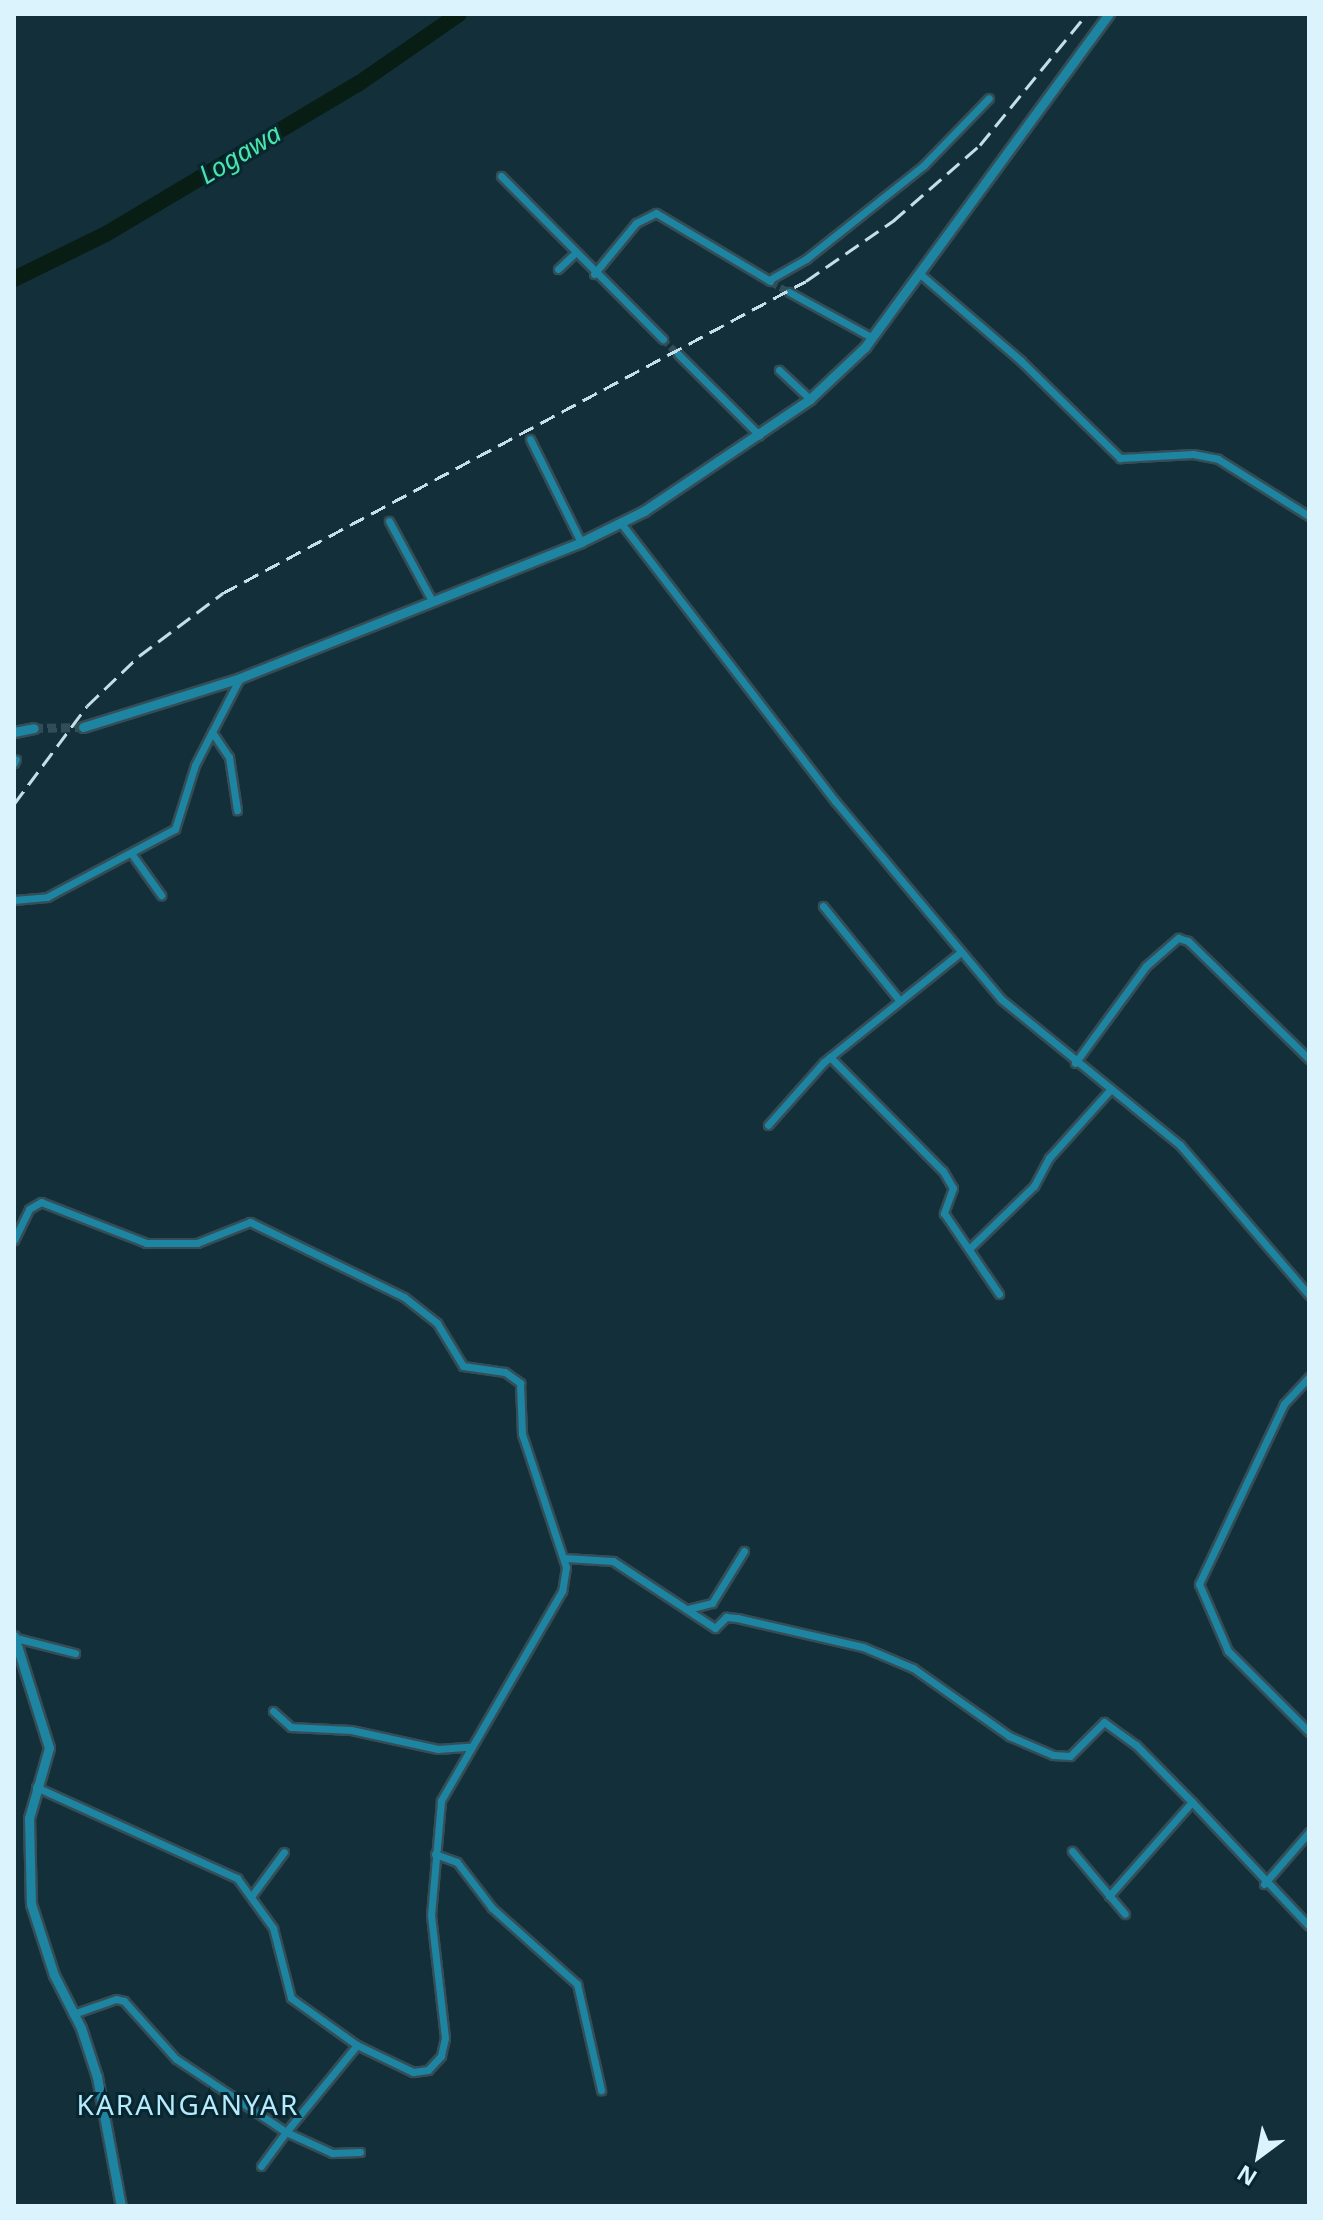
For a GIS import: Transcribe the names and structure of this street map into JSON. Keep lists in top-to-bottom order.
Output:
{
  "districts": ["KARANGANYAR"],
  "water": ["Logawa"],
  "north": "bottom left"
}
